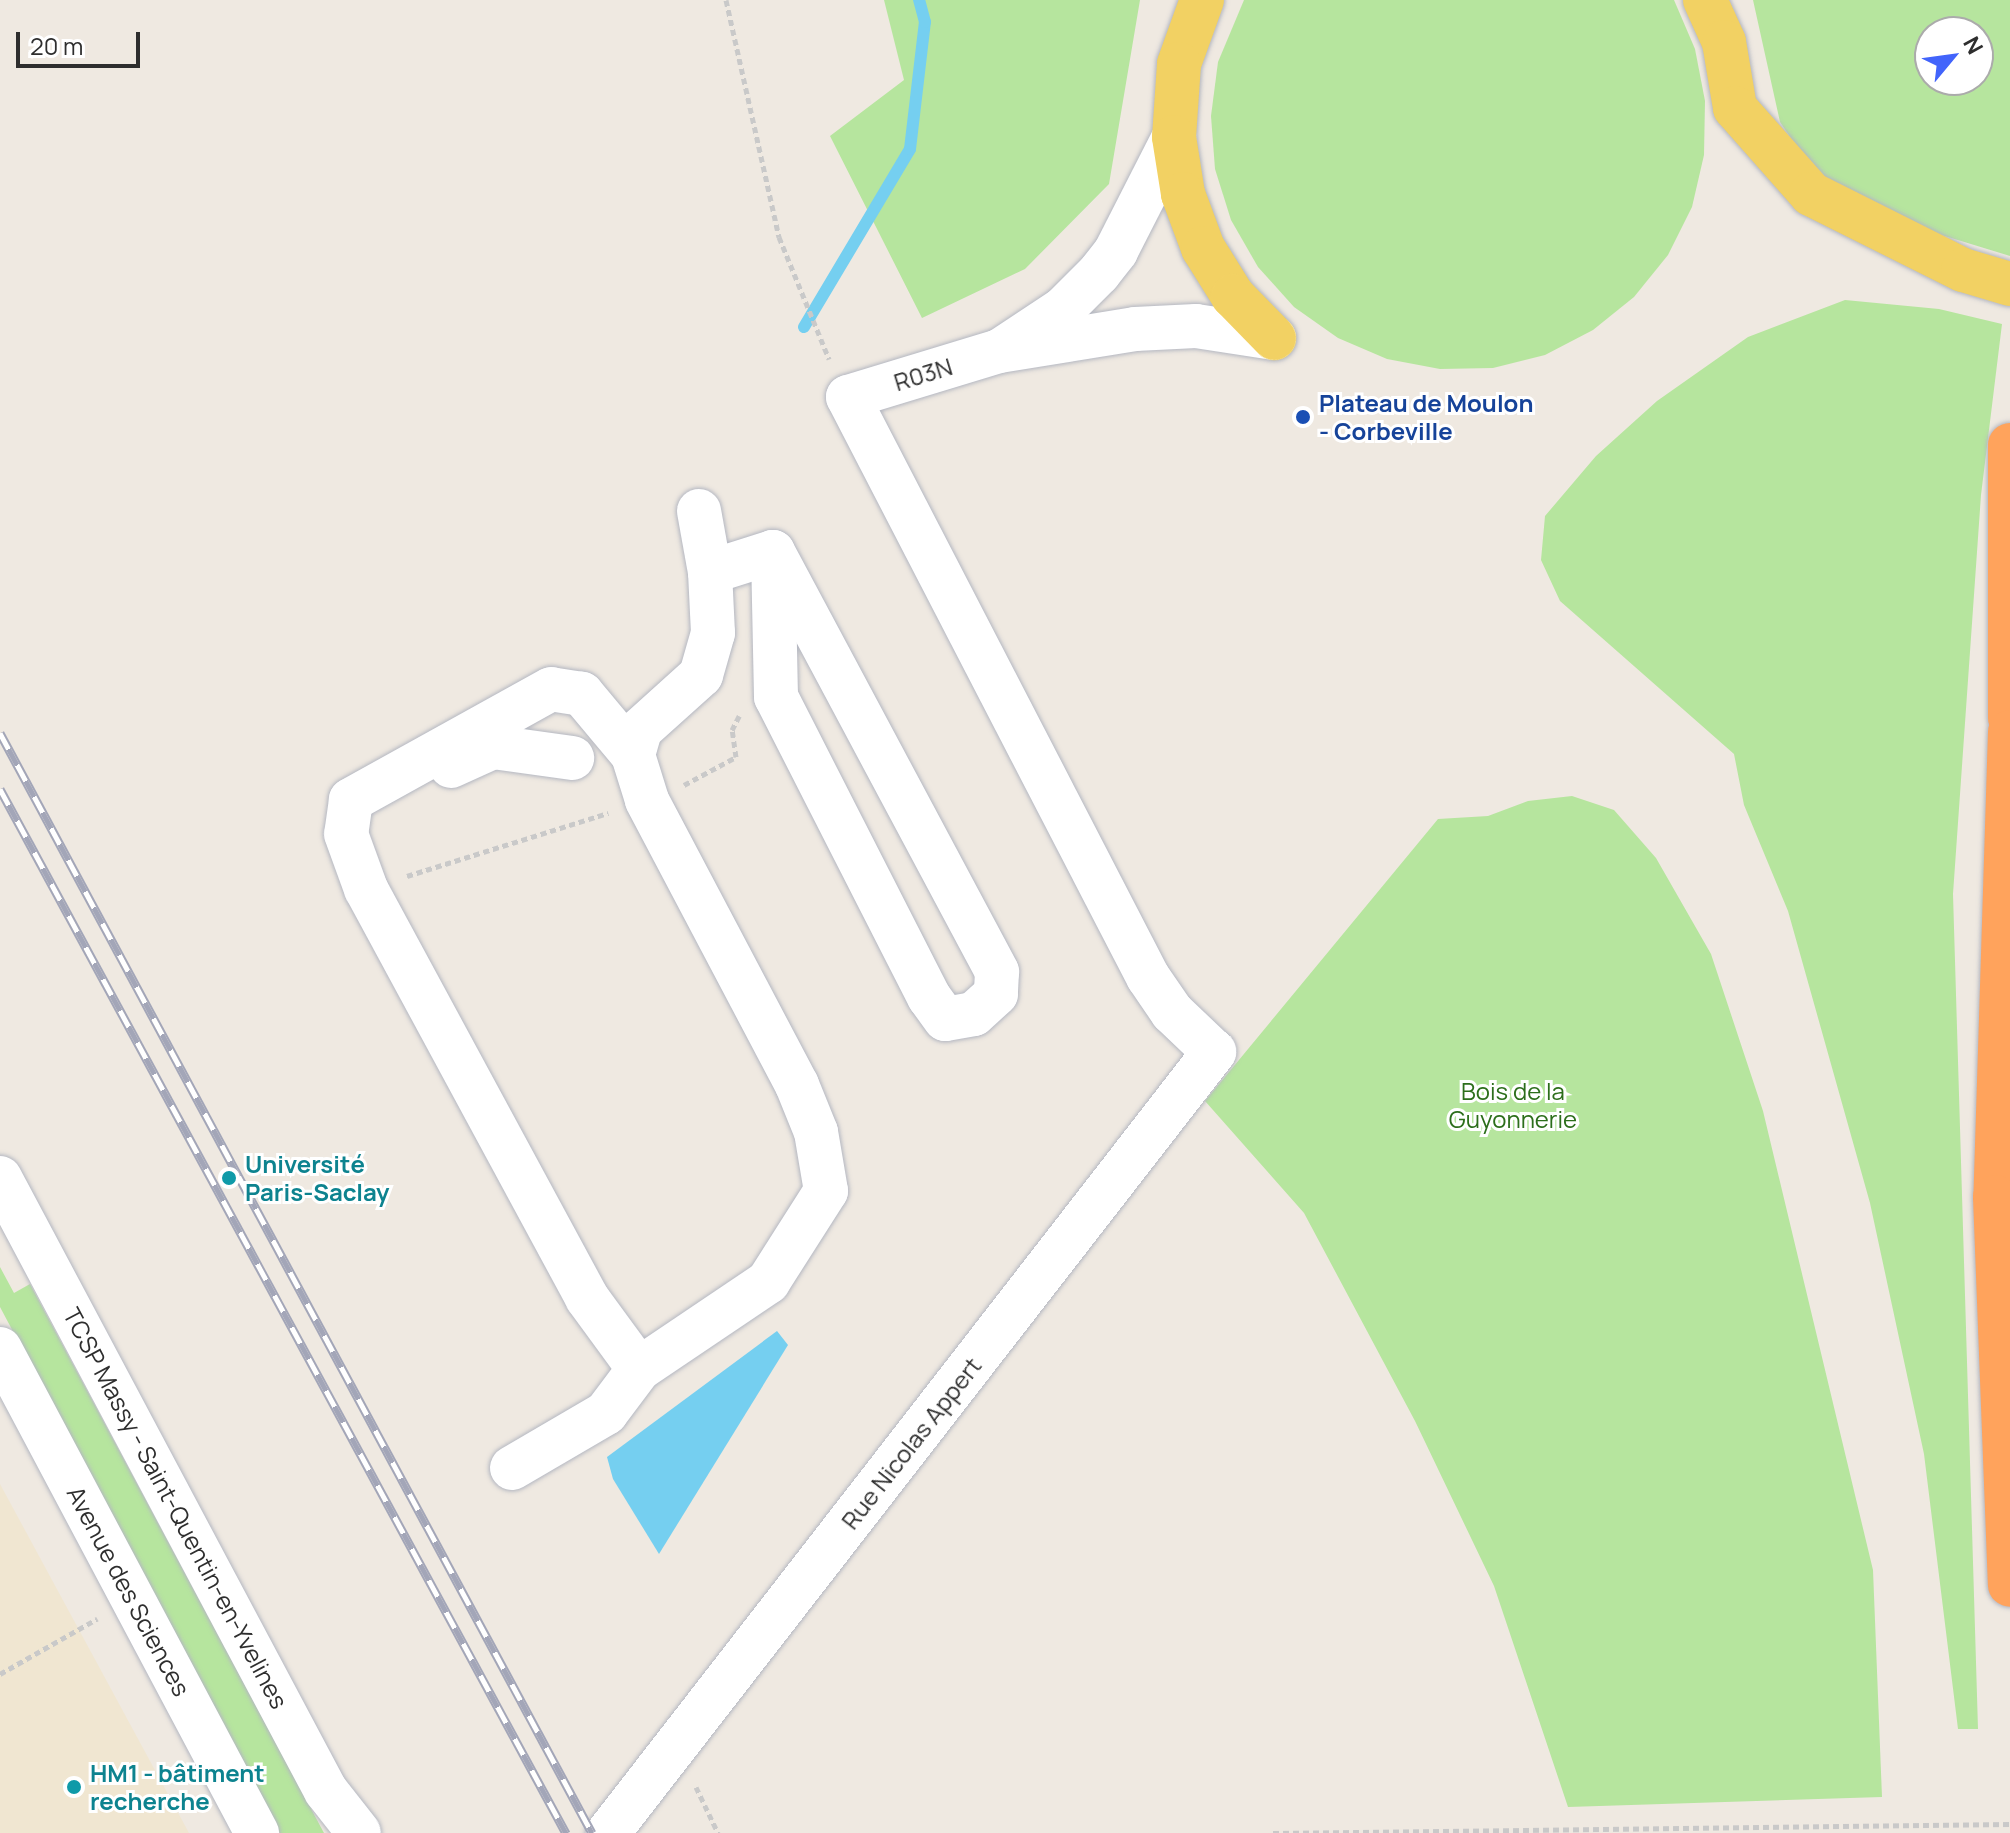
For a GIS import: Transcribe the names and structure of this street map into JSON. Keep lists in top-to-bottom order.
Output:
{
  "streets": {
    "street": [
      "R03N",
      "Rue Nicolas Appert",
      "TCSP Massy - Saint-Quentin-en-Yvelines",
      "Avenue des Sciences"
    ]
  },
  "crossings": [
    ["R03N", "Rue Nicolas Appert"]
  ],
  "parks": ["Bois de la Guyonnerie"],
  "places": ["Plateau de Moulon - Corbeville", "Université Paris-Saclay", "HM1 - bâtiment recherche"],
  "scale_bar": "20 m",
  "north": "top right"
}
